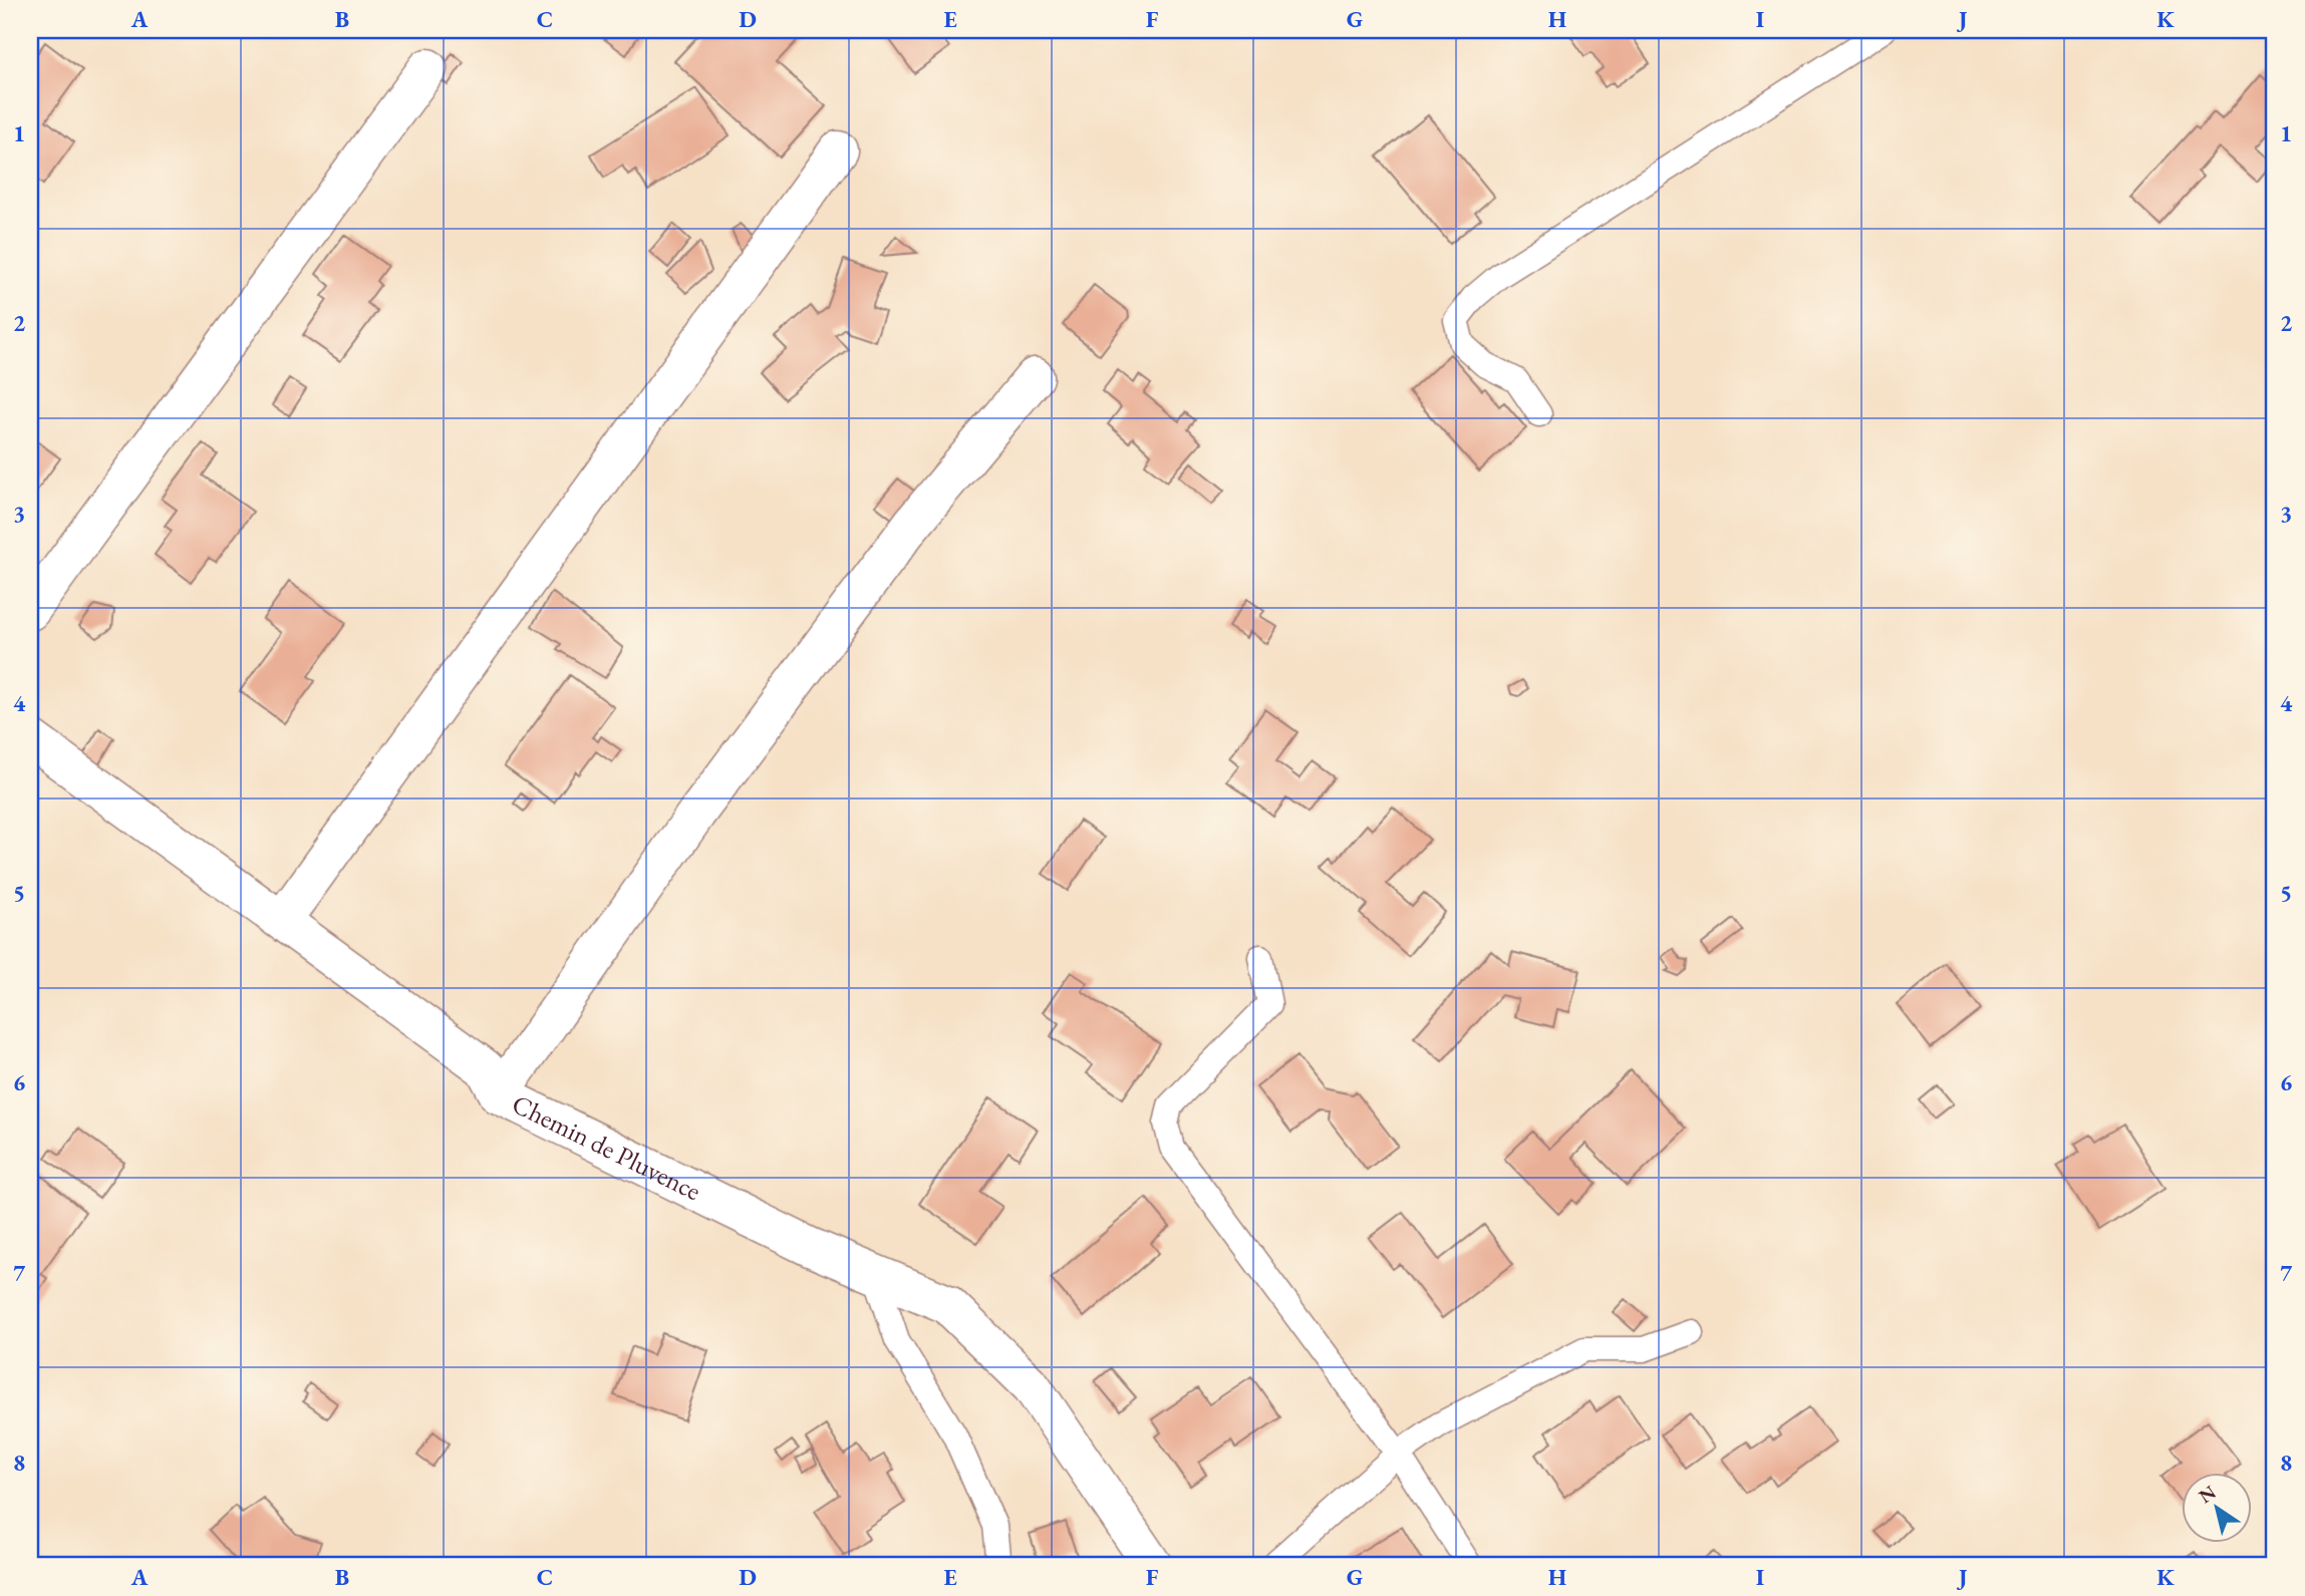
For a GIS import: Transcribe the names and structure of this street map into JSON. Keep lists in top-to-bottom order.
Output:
{
  "streets": {
    "street": ["Chemin de Pluvence"]
  },
  "north": "top left",
  "grid": {
    "columns": [
      "A",
      "B",
      "C",
      "D",
      "E",
      "F",
      "G",
      "H",
      "I",
      "J",
      "K"
    ],
    "rows": [
      "1",
      "2",
      "3",
      "4",
      "5",
      "6",
      "7",
      "8"
    ]
  }
}
